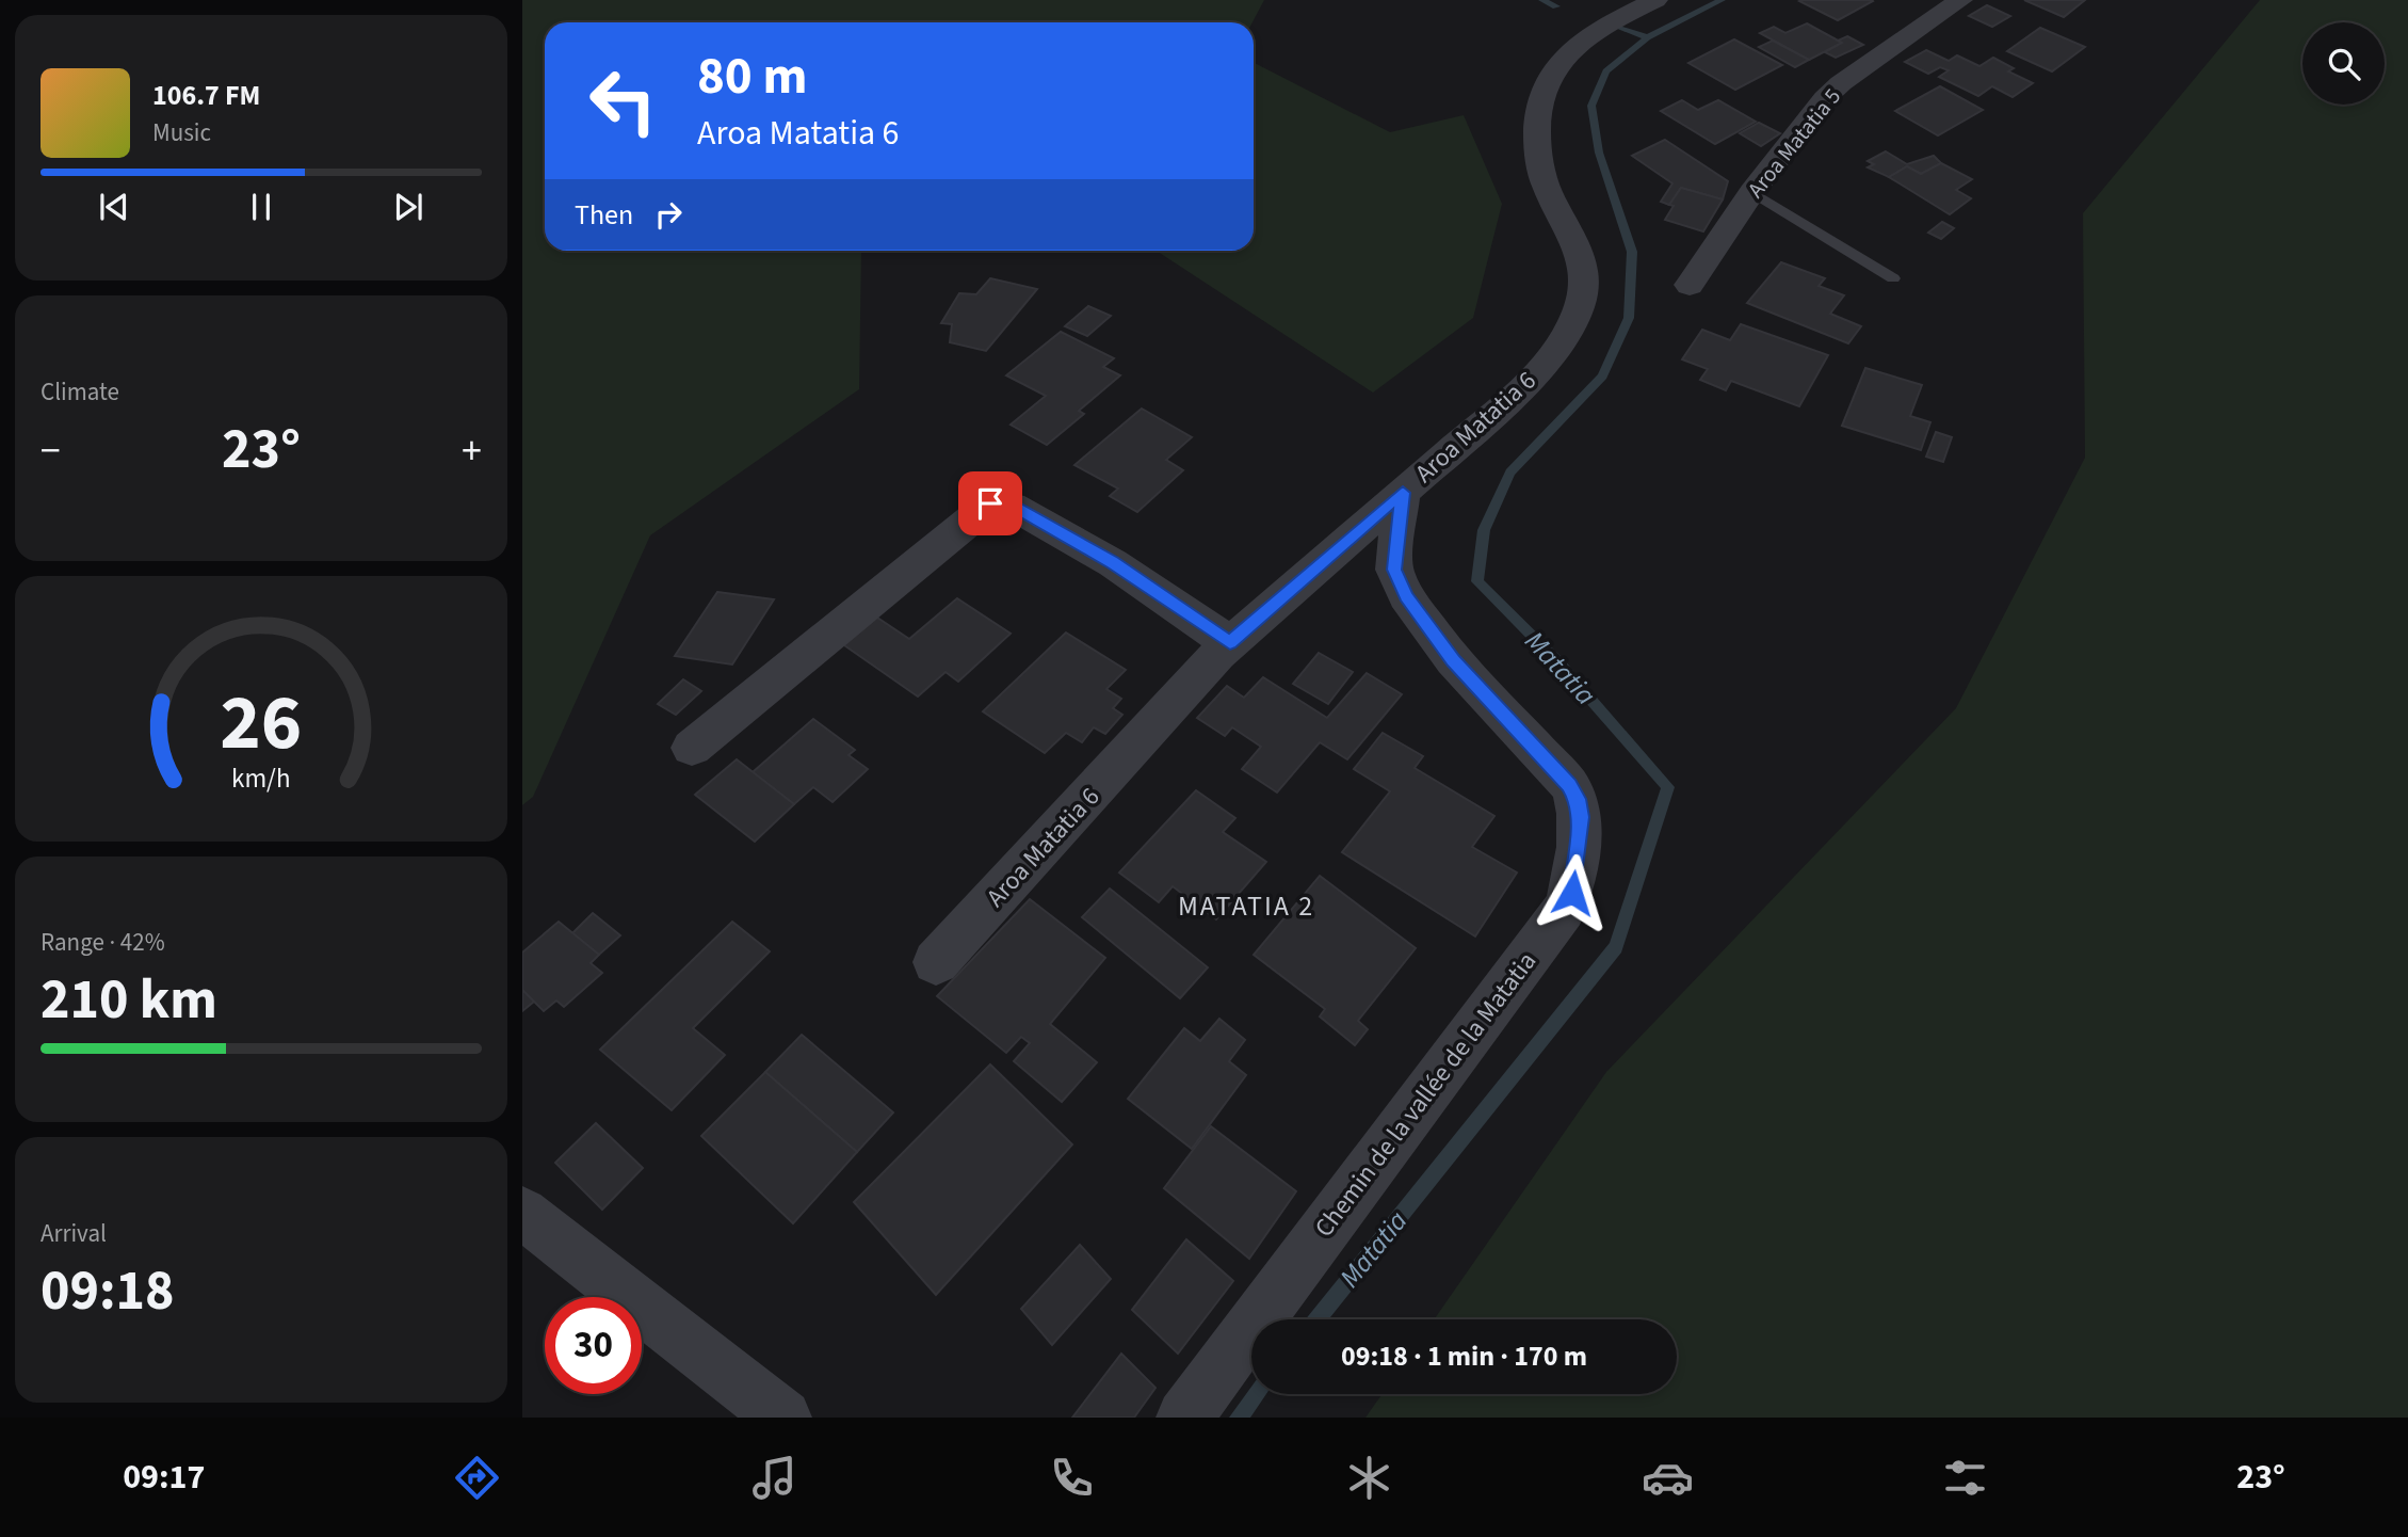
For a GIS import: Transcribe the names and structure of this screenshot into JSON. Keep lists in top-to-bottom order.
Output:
{
  "streets": {
    "street": ["Aroa Matatia 5", "Aroa Matatia 6", "Chemin de la vallée de la Matatia"]
  },
  "crossings": [
    ["Aroa Matatia 6", "Chemin de la vallée de la Matatia"]
  ],
  "districts": ["MATATIA 2"],
  "water": ["Matatia"],
  "page": {
    "turn": ["80 m", "Aroa Matatia 6"],
    "song": ["106.7 FM", "Music"],
    "then": "Then",
    "tile": [
      "Climate",
      ["Range · 42%", "210 km"],
      ["Arrival", "09:18"]
    ],
    "heat": ["−", "23°", "+"],
    "limit": "30",
    "trip": "09:18 · 1 min · 170 m",
    "tabs": ["09:17", "23°"],
    "gauge": ["26", "km/h"]
  }
}
